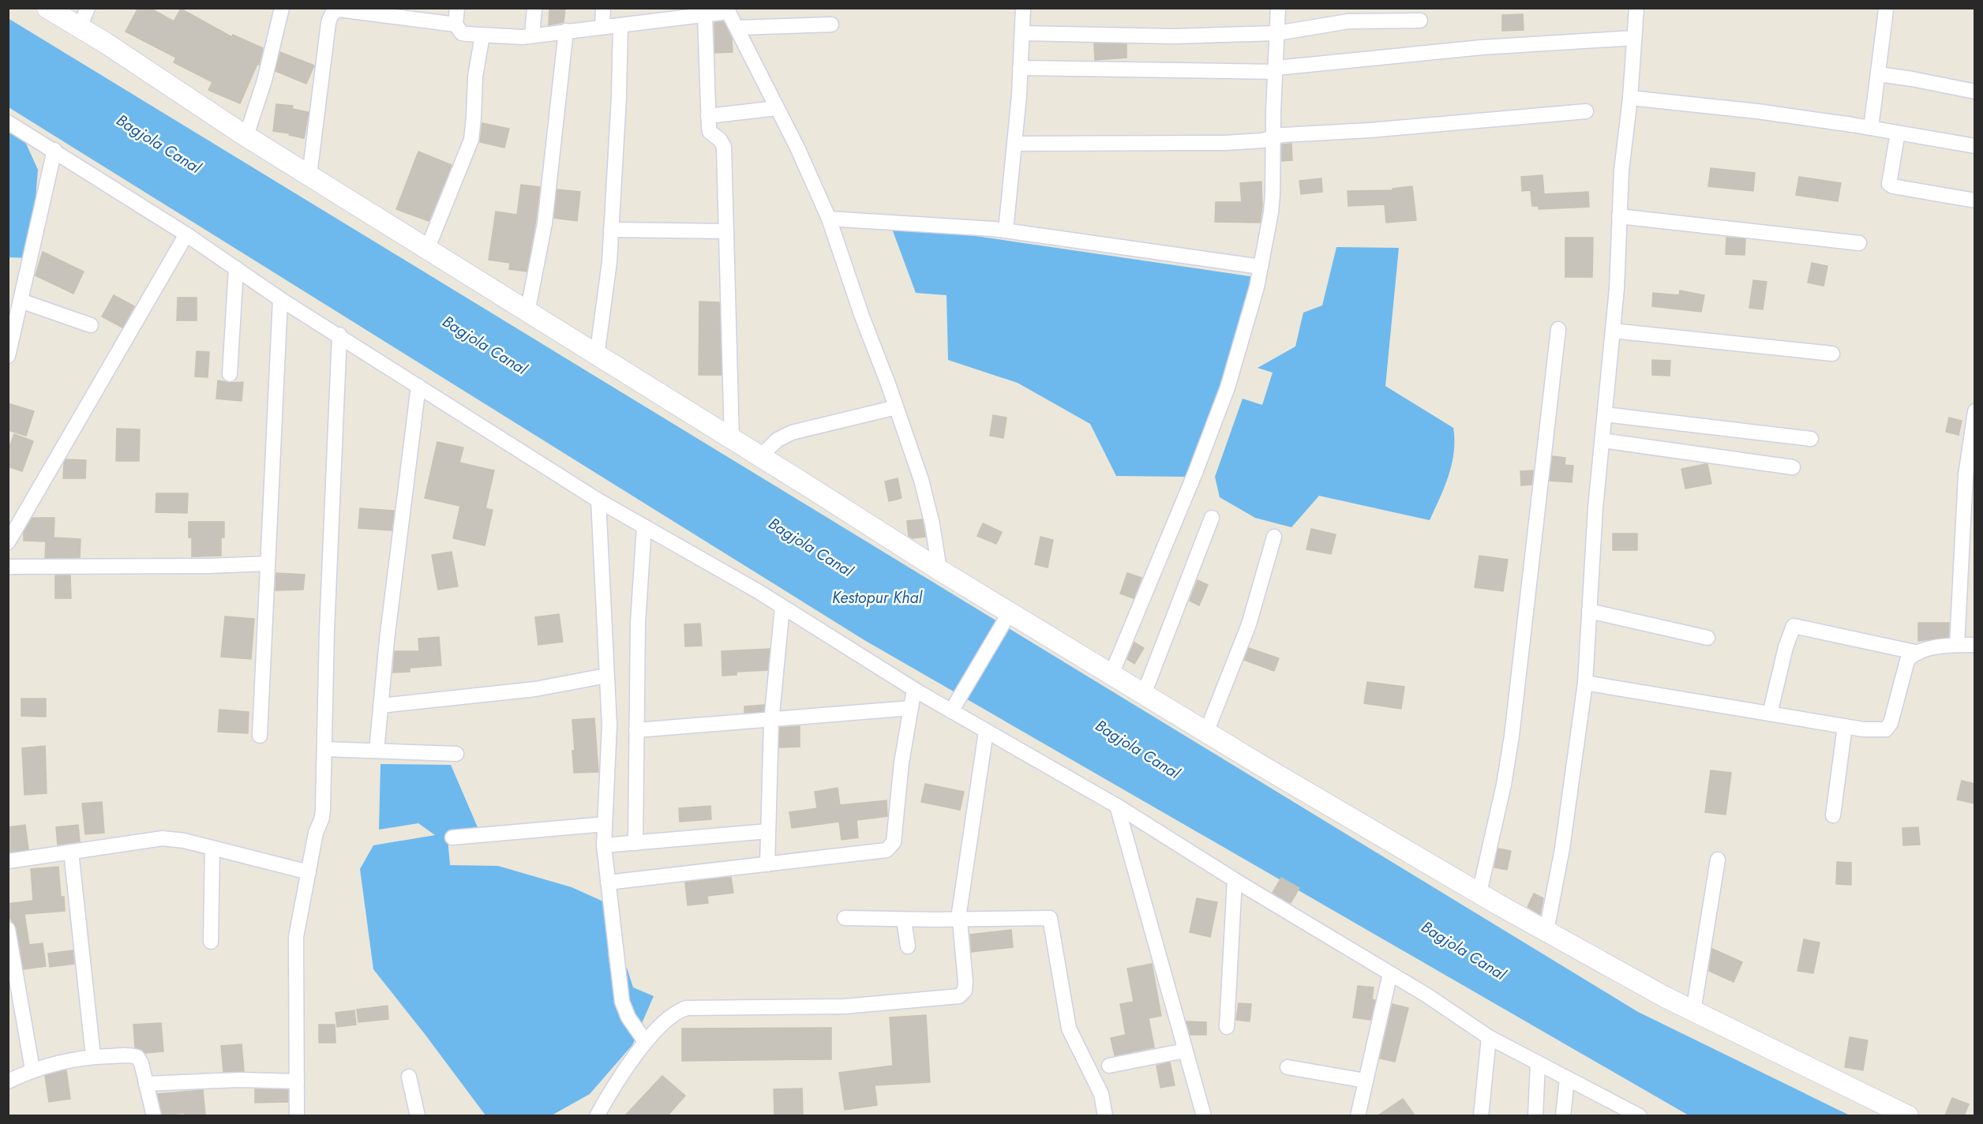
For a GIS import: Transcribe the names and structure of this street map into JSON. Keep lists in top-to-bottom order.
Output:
{
  "water": ["Bagjola Canal", "Kestopur Khal"]
}
